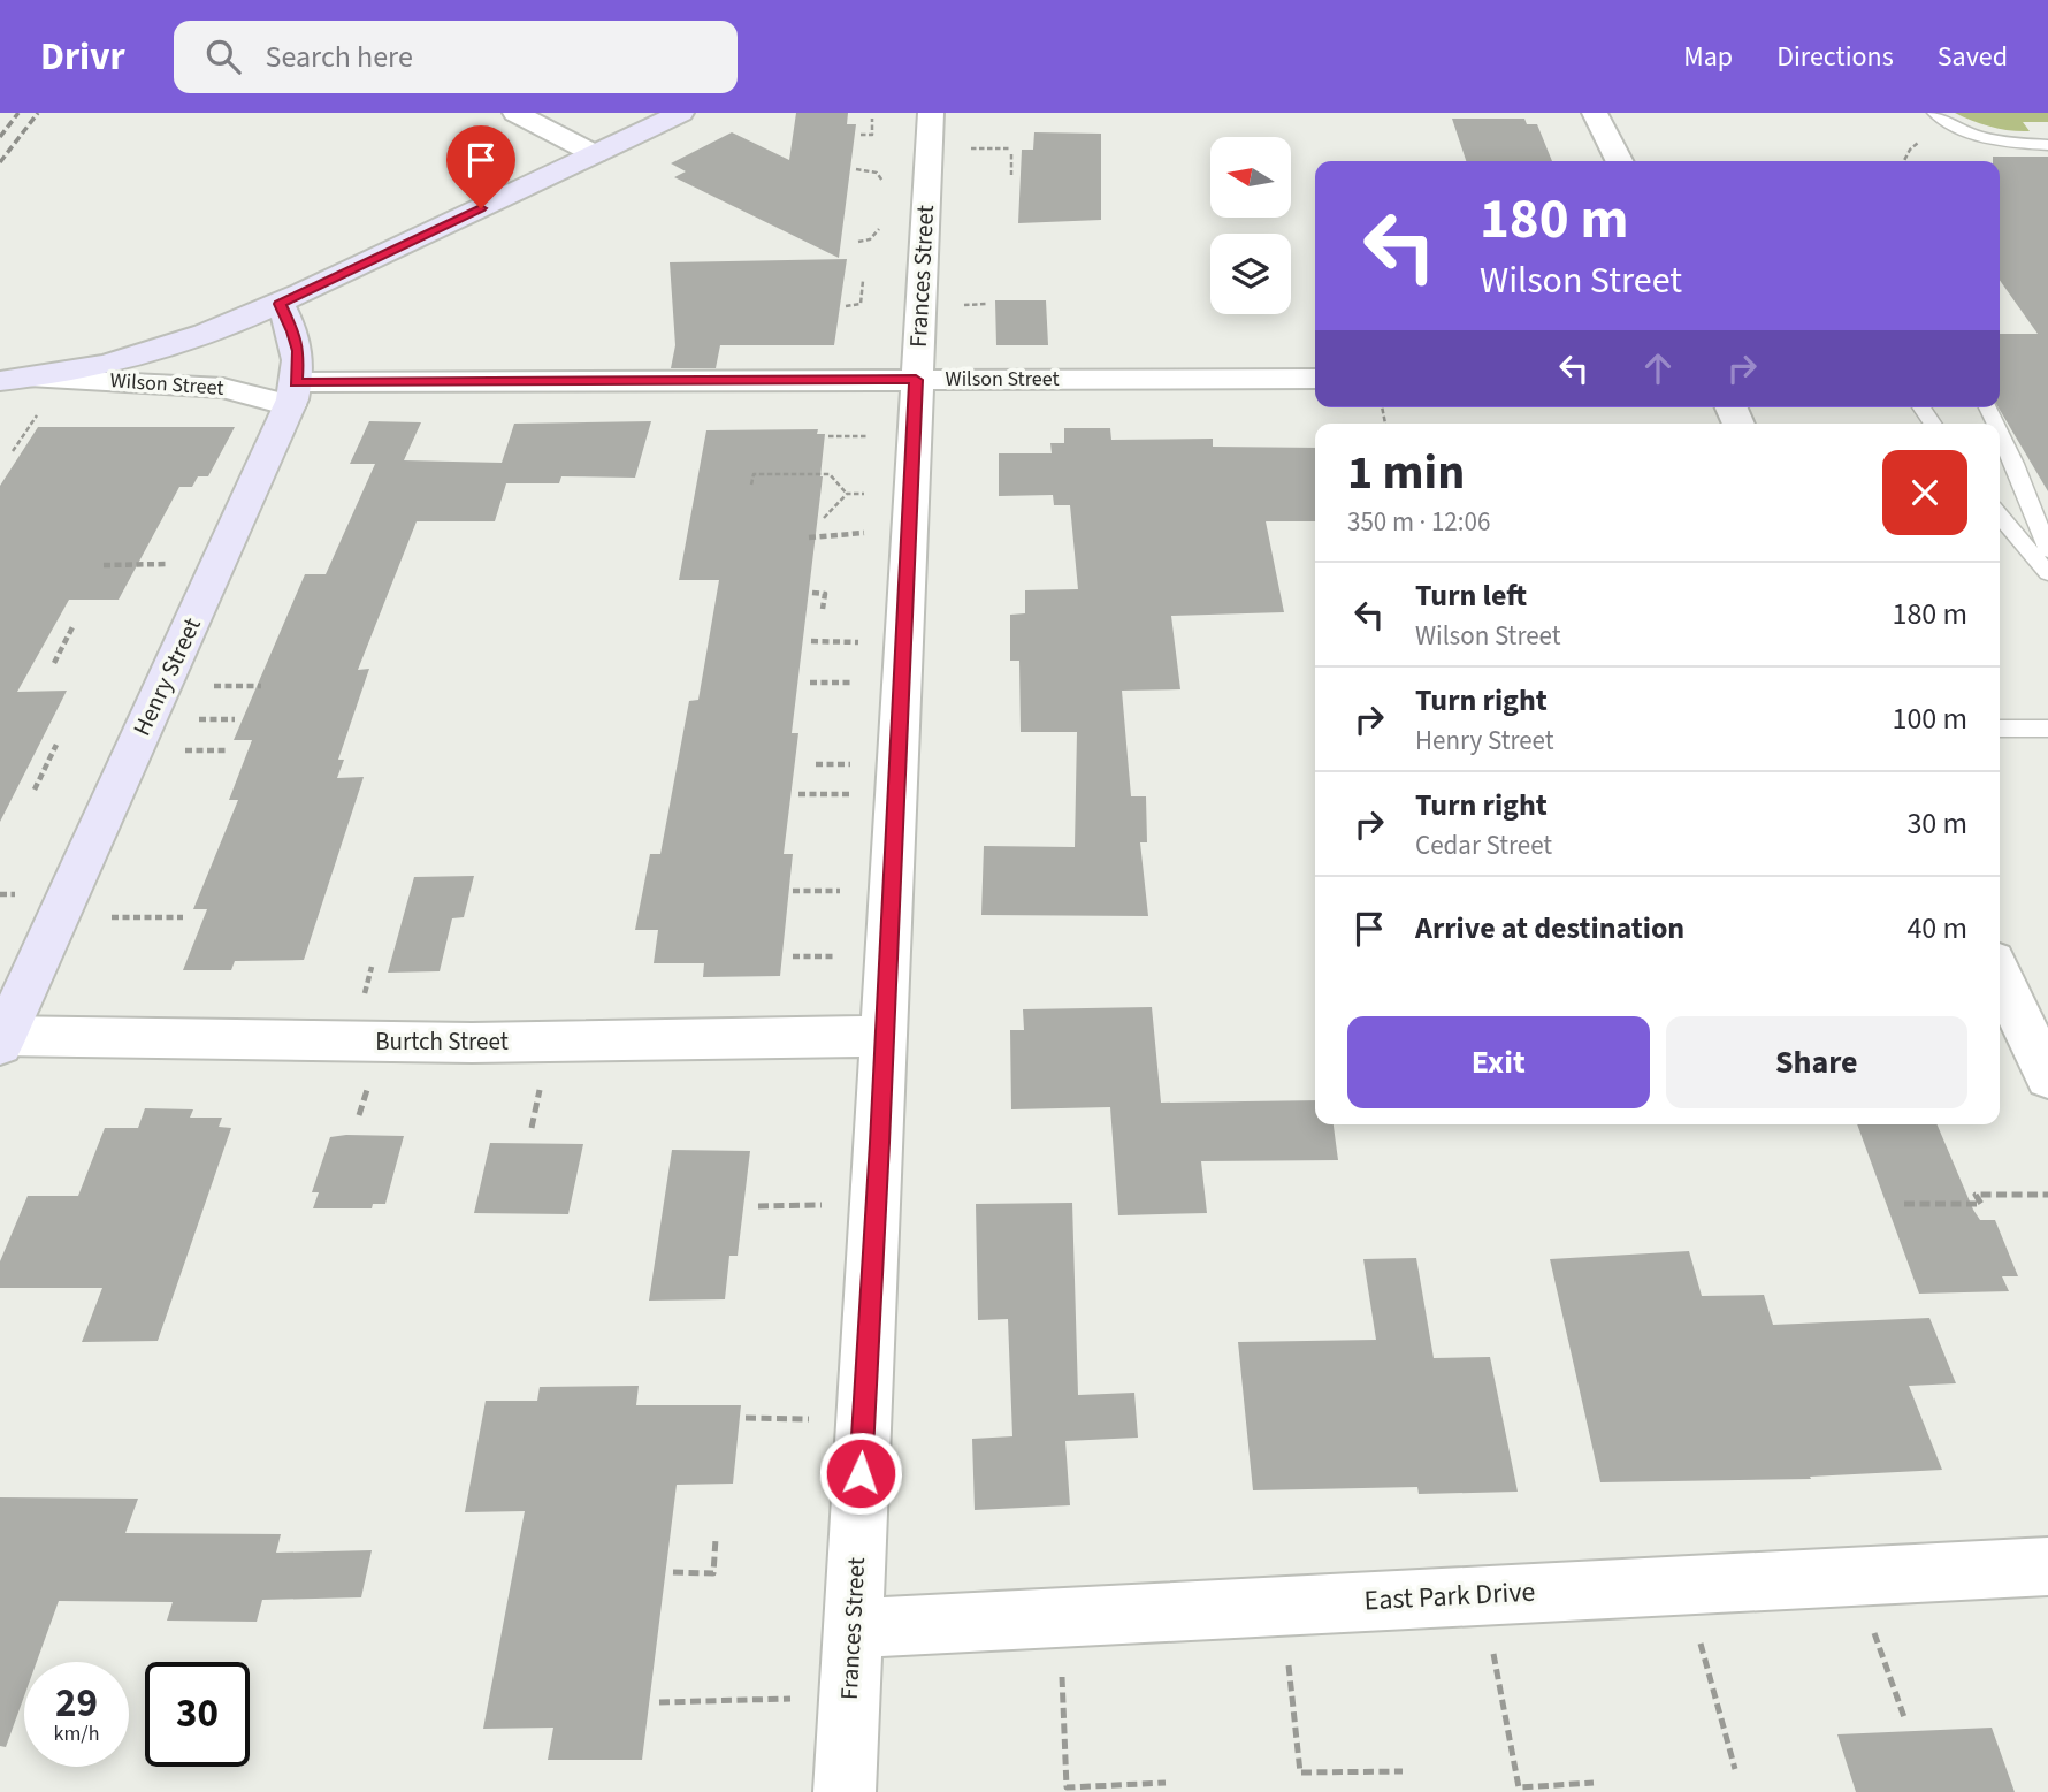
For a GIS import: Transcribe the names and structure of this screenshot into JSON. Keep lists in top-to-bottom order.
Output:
{
  "streets": {
    "main road": ["Wilson Street", "Henry Street"],
    "street": ["Frances Street", "Burtch Street", "East Park Drive"]
  },
  "crossings": [
    ["Frances Street", "Wilson Street"],
    ["Frances Street", "Burtch Street"],
    ["Frances Street", "East Park Drive"],
    ["Wilson Street", "Henry Street"],
    ["Henry Street", "Burtch Street"]
  ],
  "north": "left",
  "page": {
    "header": "Drivr",
    "search": "Search here",
    "nav": ["Map", "Directions", "Saved"],
    "turn": ["180 m", "Wilson Street"],
    "heading": ["1 min", "350 m · 12:06"],
    "list": [
      {
        "name": "Turn left",
        "note": "Wilson Street",
        "value": "180 m"
      },
      {
        "name": "Turn right",
        "note": "Henry Street",
        "value": "100 m"
      },
      {
        "name": "Turn right",
        "note": "Cedar Street",
        "value": "30 m"
      },
      {
        "name": "Arrive at destination",
        "value": "40 m"
      }
    ],
    "buttons": ["Exit", "Share"],
    "speed": "29 km/h",
    "limit": "30"
  }
}
